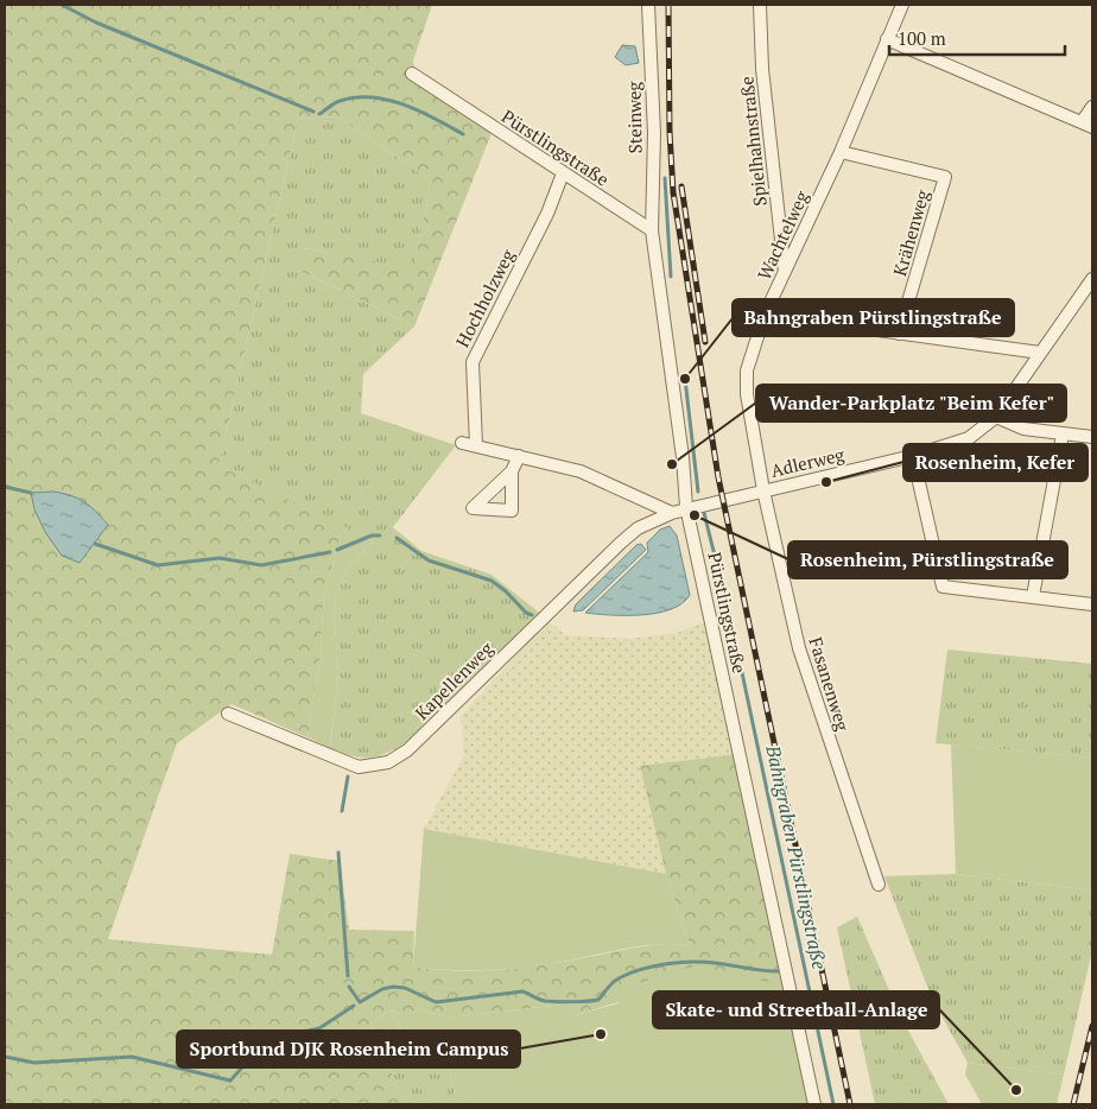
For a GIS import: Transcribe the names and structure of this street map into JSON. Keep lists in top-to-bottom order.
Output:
{
  "streets": {
    "street": [
      "Steinweg",
      "Spielhahnstraße",
      "Pürstlingstraße",
      "Krähenweg",
      "Wachtelweg",
      "Hochholzweg",
      "Adlerweg",
      "Kapellenweg",
      "Fasanenweg"
    ]
  },
  "crossings": [
    ["Steinweg", "Pürstlingstraße"],
    ["Spielhahnstraße", "Wachtelweg"],
    ["Pürstlingstraße", "Hochholzweg"],
    ["Pürstlingstraße", "Adlerweg"],
    ["Krähenweg", "Wachtelweg"],
    ["Wachtelweg", "Adlerweg"],
    ["Wachtelweg", "Fasanenweg"],
    ["Adlerweg", "Kapellenweg"],
    ["Adlerweg", "Fasanenweg"]
  ],
  "water": ["Bahngraben Pürstlingstraße"],
  "places": [
    "Bahngraben Pürstlingstraße",
    "Wander-Parkplatz \"Beim Kefer\"",
    "Rosenheim, Kefer",
    "Rosenheim, Pürstlingstraße",
    "Sportbund DJK Rosenheim Campus",
    "Skate- und Streetball-Anlage"
  ],
  "scale_bar": "100 m"
}
